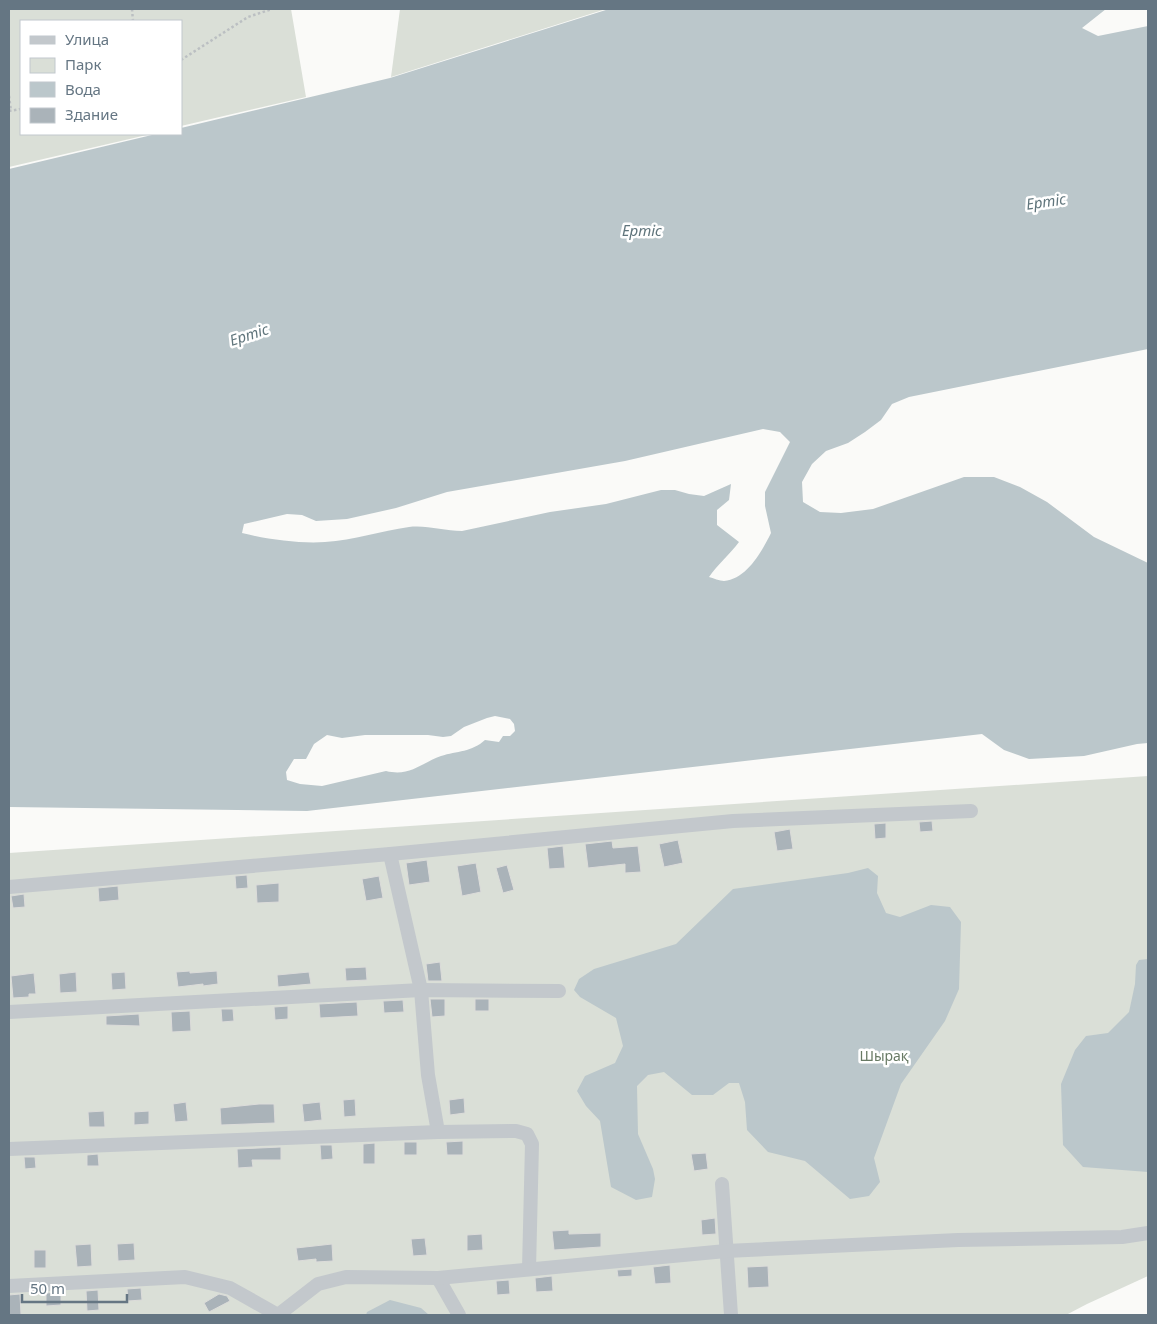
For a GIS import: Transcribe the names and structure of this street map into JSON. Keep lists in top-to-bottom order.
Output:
{
  "water": ["Ертіс"],
  "parks": ["Шырақ"],
  "legend": [
    "Улица",
    "Парк",
    "Вода",
    "Здание"
  ],
  "scale_bar": "50 m"
}
